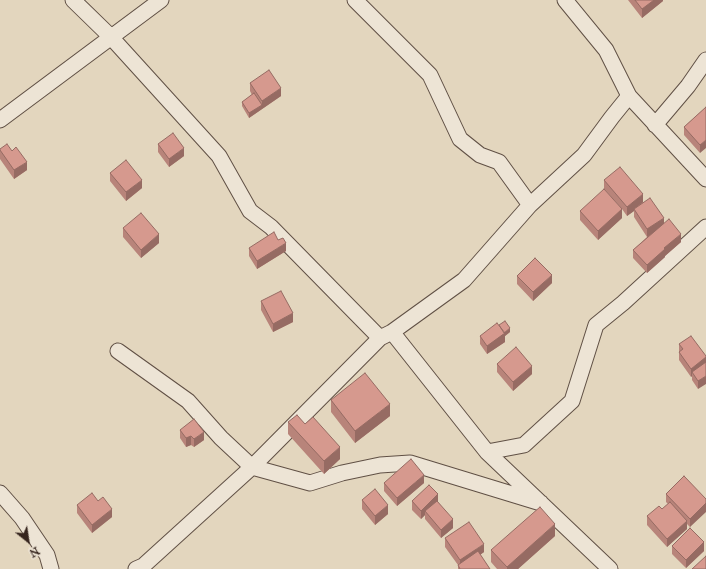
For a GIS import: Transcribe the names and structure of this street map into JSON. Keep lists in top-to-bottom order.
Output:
{
  "north": "bottom right"
}
